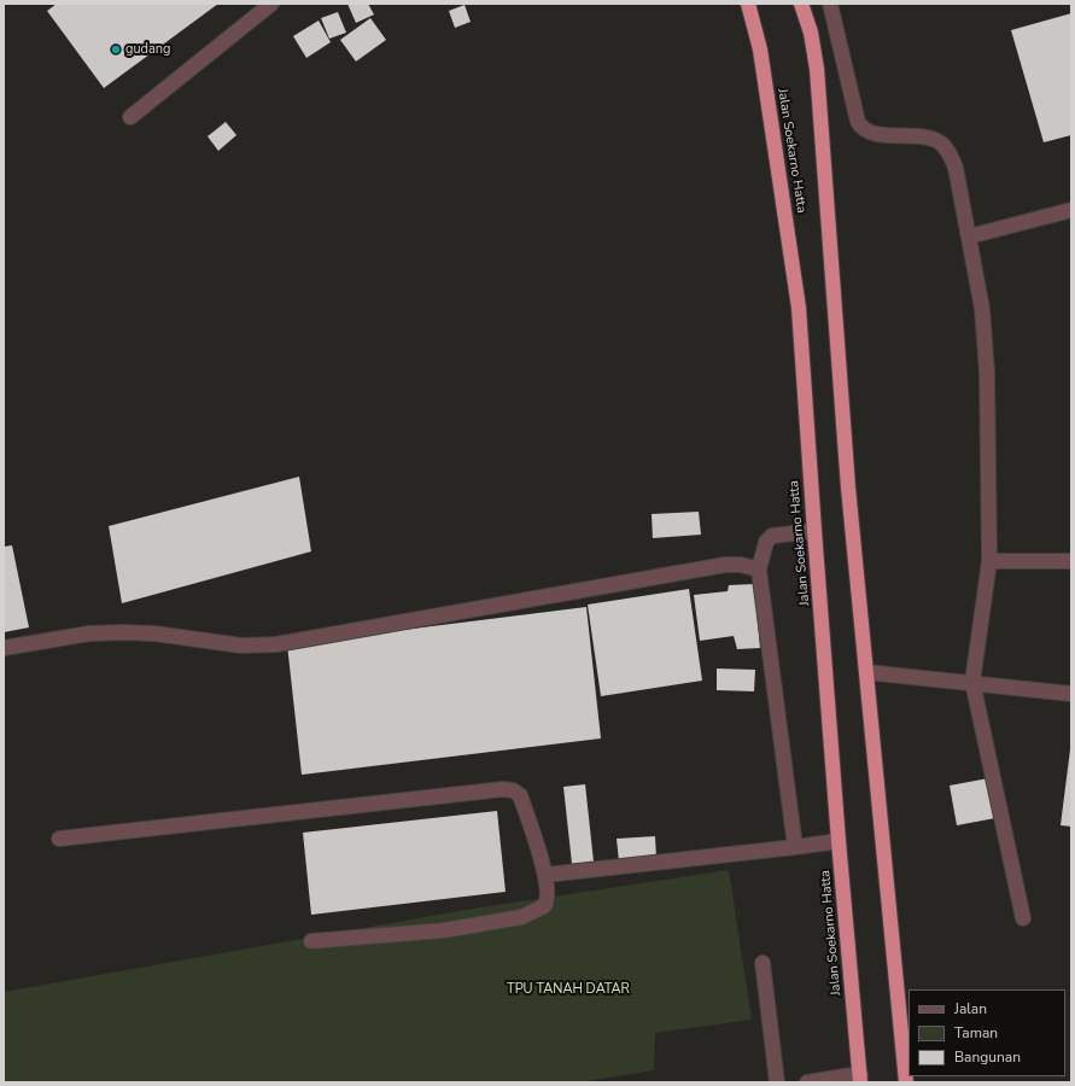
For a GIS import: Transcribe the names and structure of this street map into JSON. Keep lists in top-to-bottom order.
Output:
{
  "streets": {
    "highway": ["Jalan Soekarno Hatta"]
  },
  "parks": ["TPU TANAH DATAR"],
  "places": ["gudang"],
  "legend": ["Jalan", "Taman", "Bangunan"]
}
